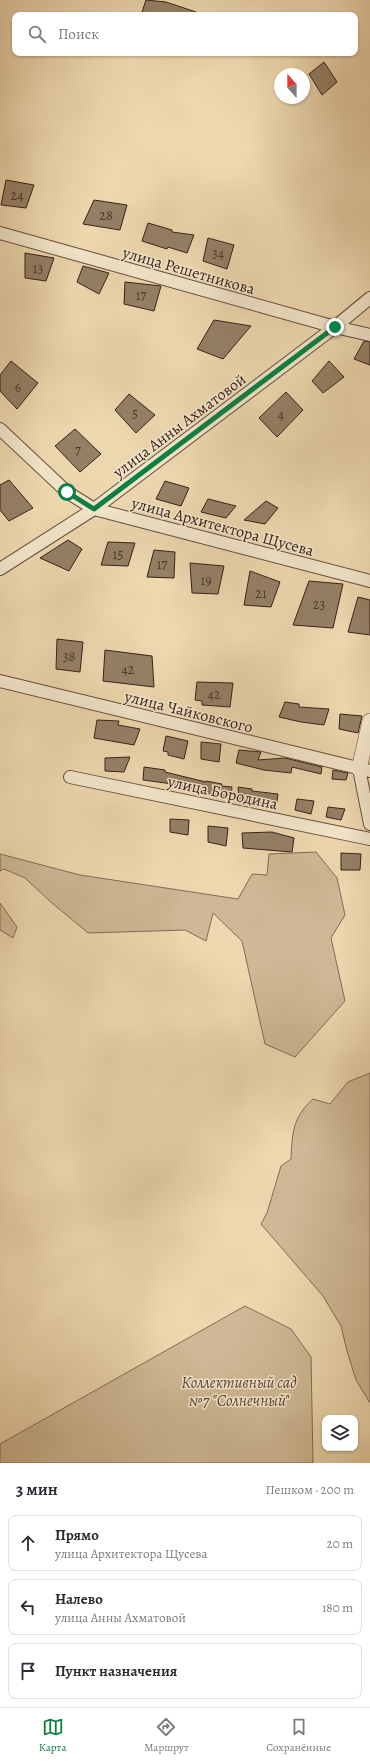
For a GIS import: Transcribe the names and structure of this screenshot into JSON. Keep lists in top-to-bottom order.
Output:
{
  "streets": {
    "street": [
      "улица Решетникова",
      "улица Анны Ахматовой",
      "улица Архитектора Щусева",
      "улица Чайковского",
      "улица Бородина"
    ]
  },
  "crossings": [
    ["улица Решетникова", "улица Анны Ахматовой"],
    ["улица Анны Ахматовой", "улица Архитектора Щусева"]
  ],
  "parks": ["Коллективный сад №7 \"Солнечный\""],
  "house_numbers": [
    "24",
    "28",
    "34",
    "13",
    "17",
    "6",
    "5",
    "4",
    "7",
    "15",
    "17",
    "19",
    "21",
    "23",
    "38",
    "42",
    "42"
  ],
  "north": "top",
  "page": {
    "search": "Поиск",
    "heading": ["3 мин", "Пешком · 200 m"],
    "list": [
      ["Прямо", "улица Архитектора Щусева", "20 m"],
      ["Налево", "улица Анны Ахматовой", "180 m"],
      "Пункт назначения"
    ],
    "nav": ["Карта", "Маршрут", "Сохранённые"]
  }
}
